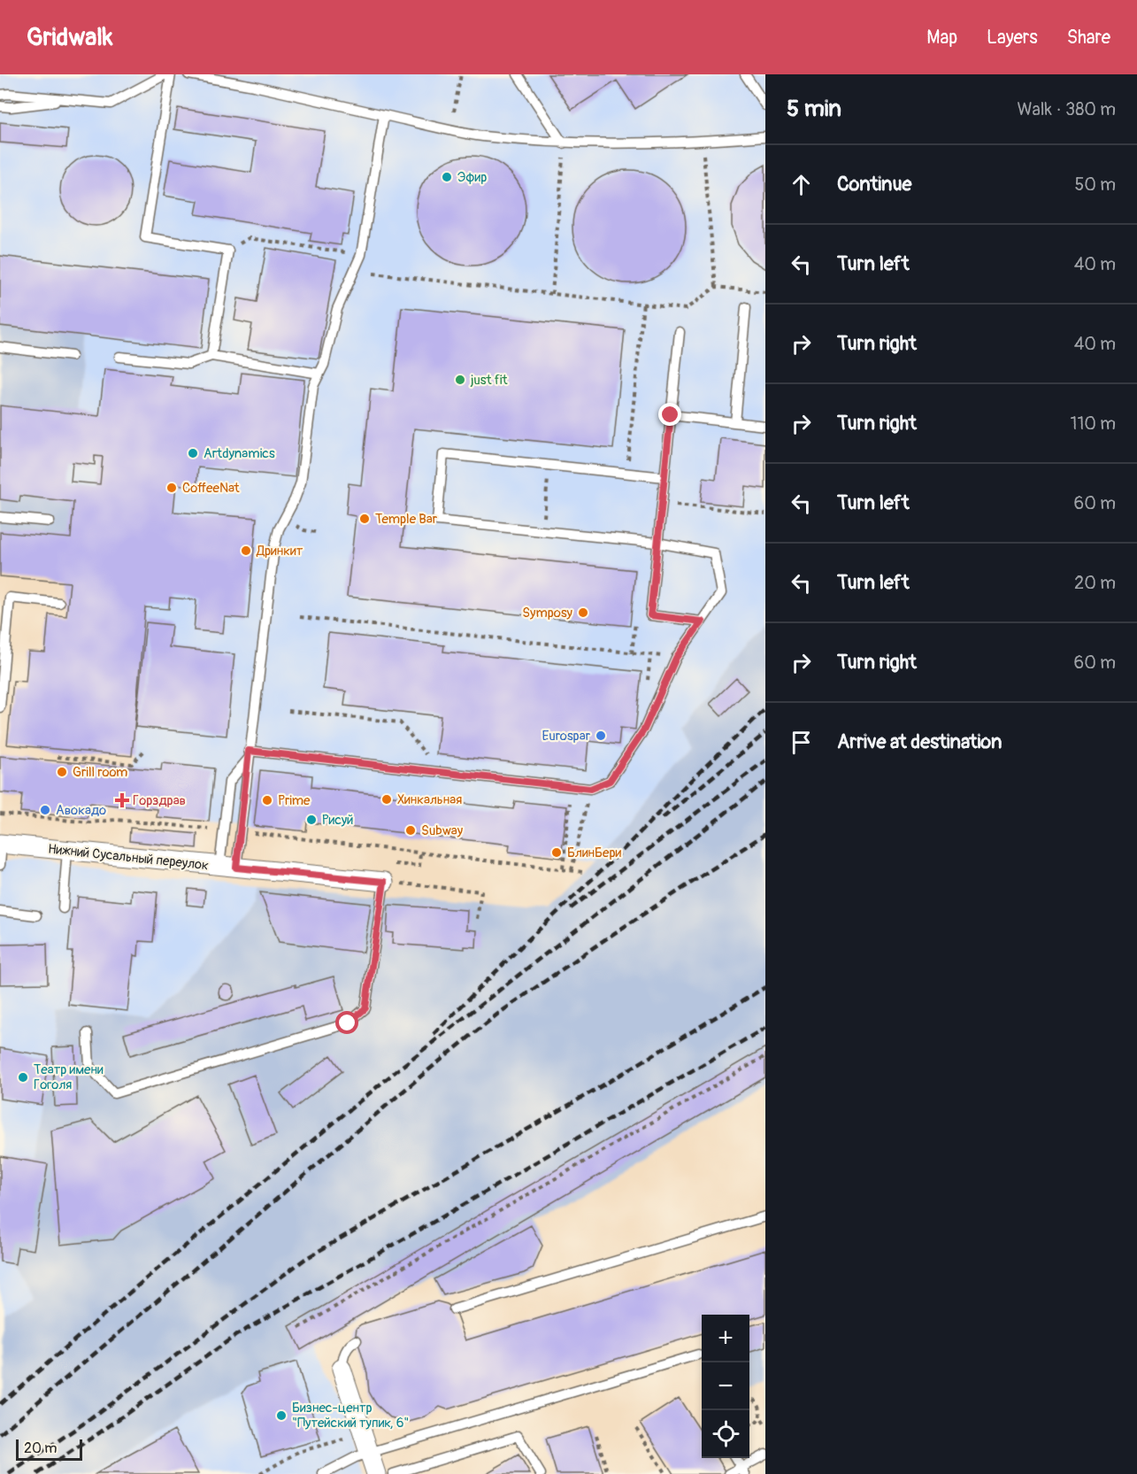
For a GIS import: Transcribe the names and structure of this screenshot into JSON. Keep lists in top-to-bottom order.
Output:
{
  "streets": {
    "street": ["Нижний Сусальный переулок"]
  },
  "places": {
    "other": [
      "Эфир",
      "just fit",
      "Artdynamics",
      "CoffeeNat",
      "Temple Bar",
      "Дринкит",
      "Symposy",
      "Eurospar",
      "Grill room",
      "Хинкальная",
      "Prime",
      "Авокадо",
      "Рисуй",
      "Subway",
      "БлинБери",
      "Театр имени Гоголя",
      "Бизнес-центр \"Путейский тупик, 6\""
    ],
    "health": ["Горздрав"]
  },
  "scale_bar": "20 m",
  "page": {
    "header": "Gridwalk",
    "nav": ["Map", "Layers", "Share"],
    "heading": ["5 min", "Walk · 380 m"],
    "list": [
      ["Continue", "50 m"],
      ["Turn left", "40 m"],
      ["Turn right", "40 m"],
      ["Turn right", "110 m"],
      ["Turn left", "60 m"],
      ["Turn left", "20 m"],
      ["Turn right", "60 m"],
      "Arrive at destination"
    ],
    "map_buttons": ["+", "−"],
    "scale": "20 m"
  }
}
